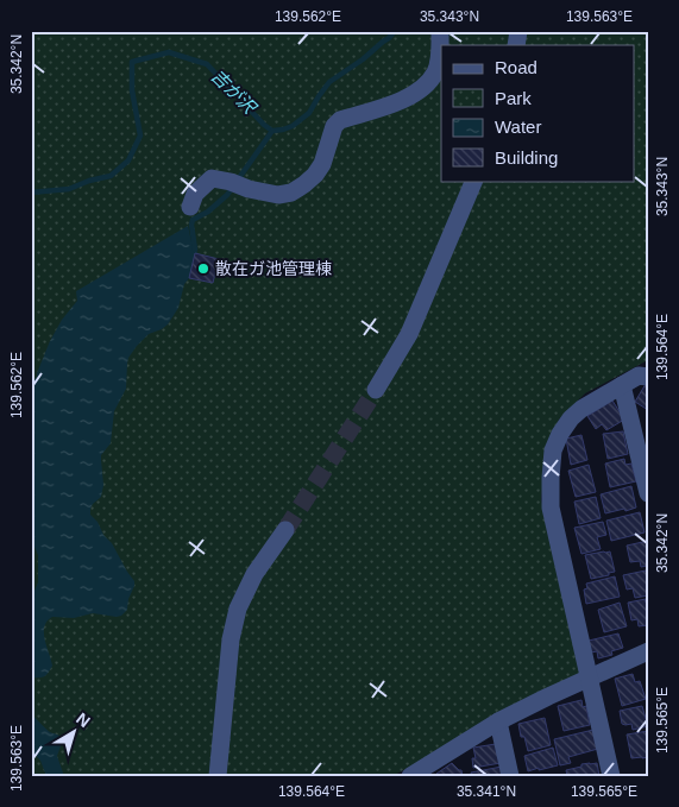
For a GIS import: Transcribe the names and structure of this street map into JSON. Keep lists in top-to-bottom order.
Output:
{
  "water": ["吉が沢"],
  "places": ["散在ガ池管理棟"],
  "legend": [
    "Road",
    "Park",
    "Water",
    "Building"
  ],
  "north": "top right",
  "coordinates": [
    "139.562°E",
    "35.343°N",
    "139.563°E",
    "35.342°N",
    "139.564°E",
    "139.565°E",
    "35.341°N"
  ]
}
